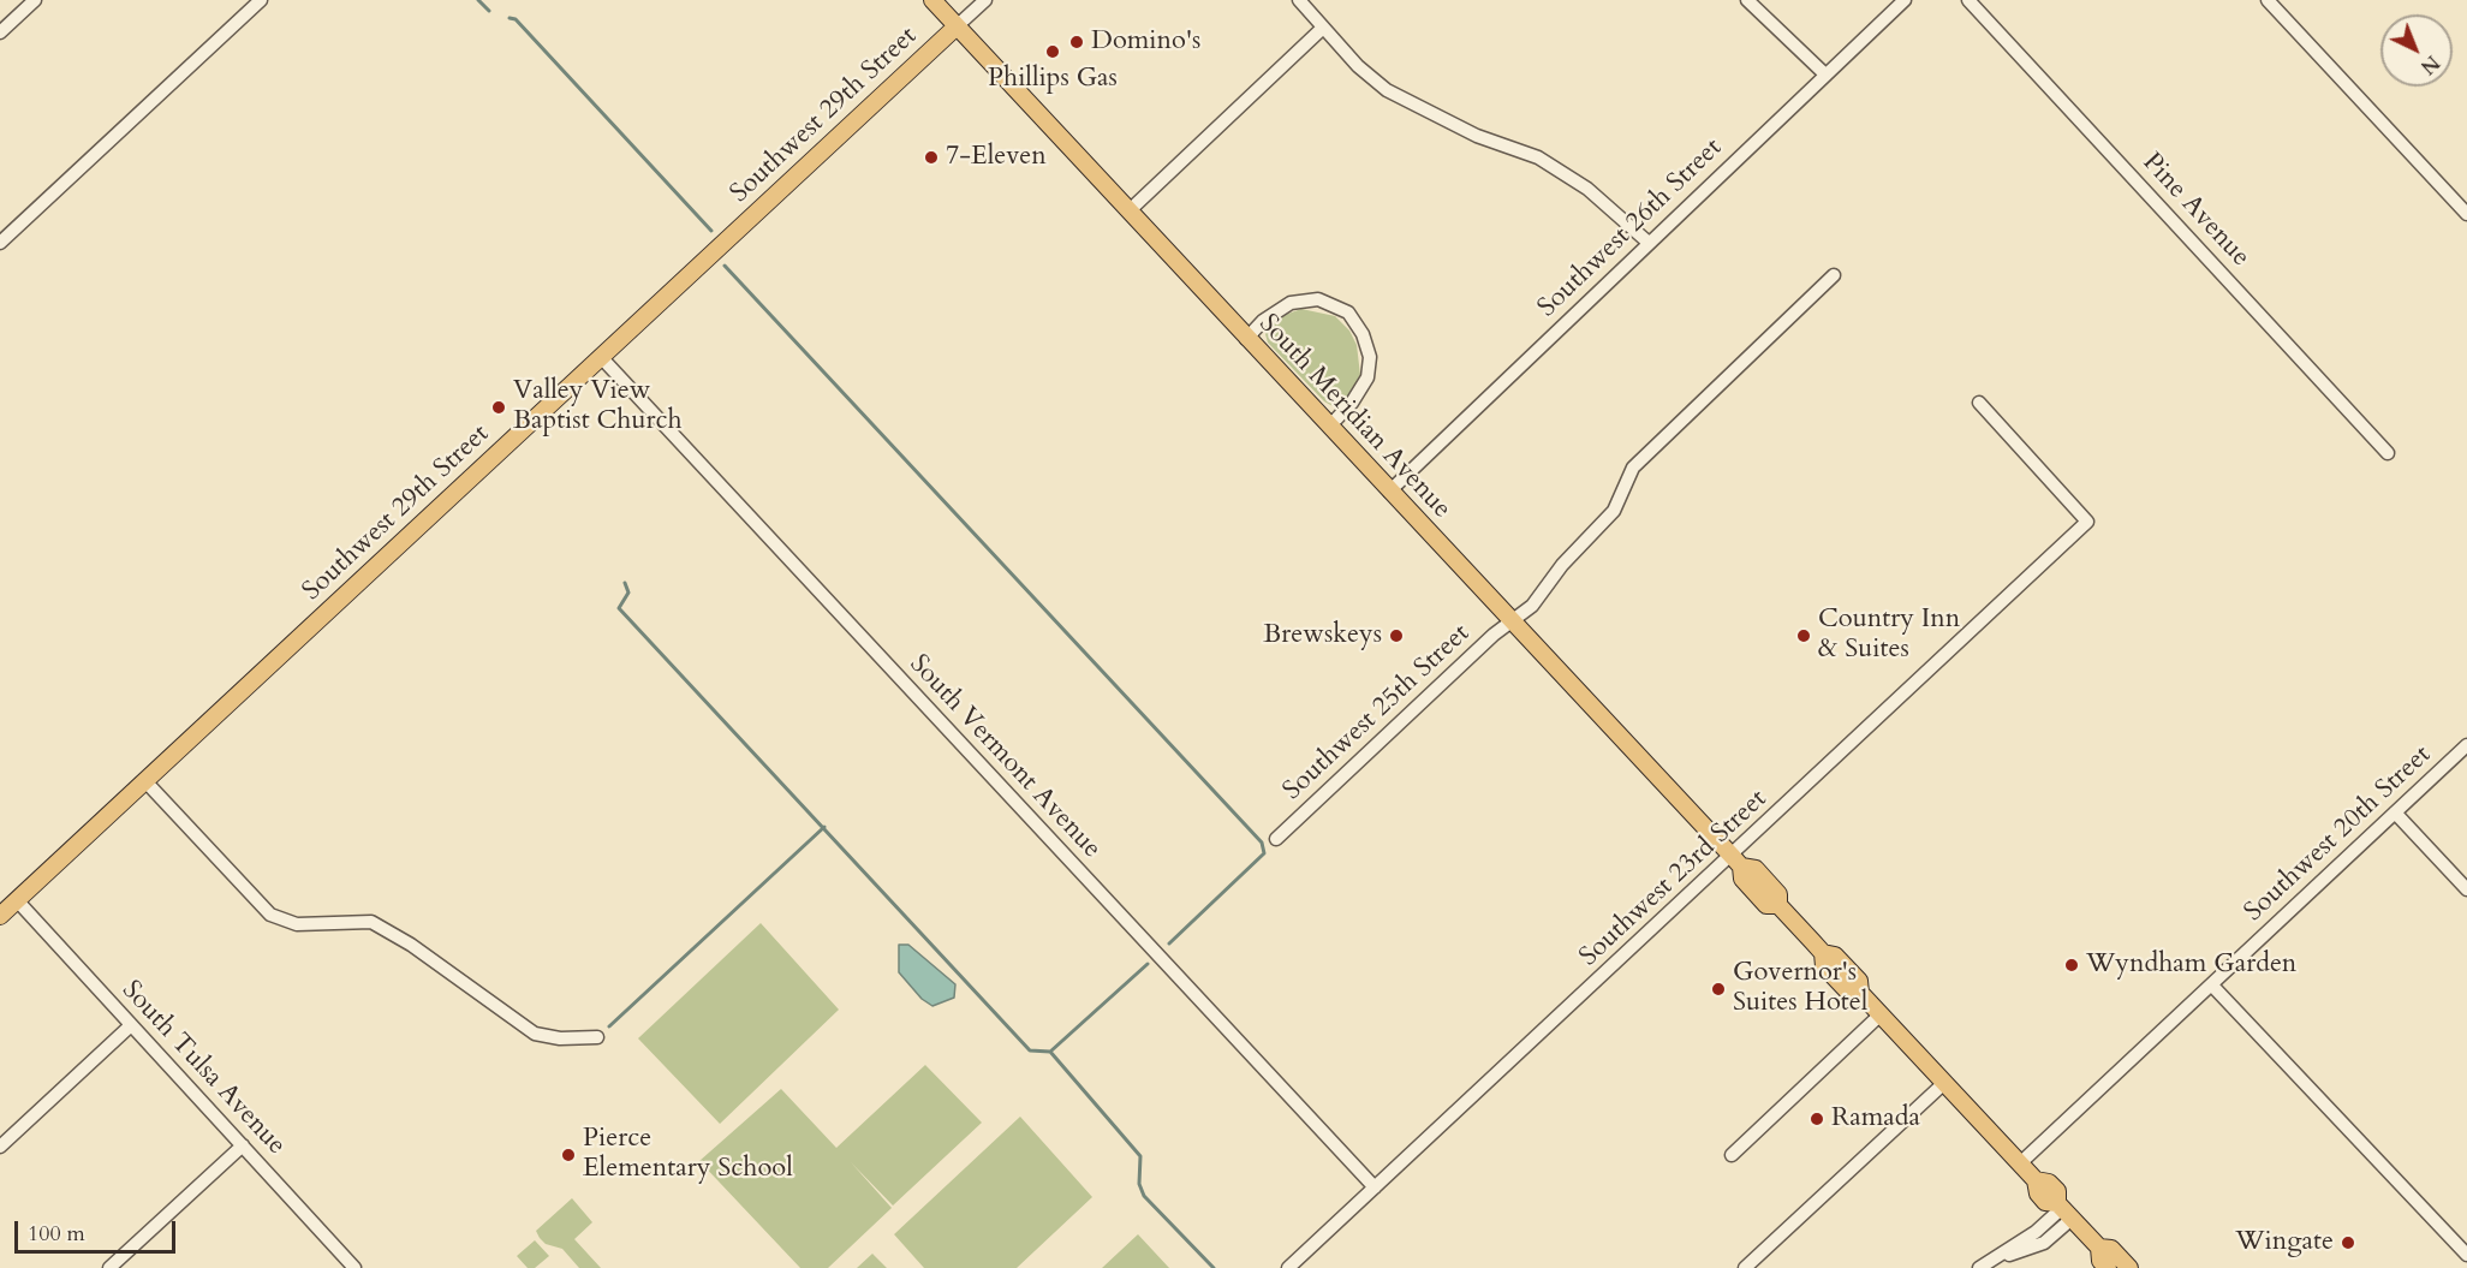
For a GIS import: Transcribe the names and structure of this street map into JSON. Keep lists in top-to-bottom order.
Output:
{
  "streets": {
    "main road": ["Southwest 29th Street", "South Meridian Avenue"],
    "street": [
      "Pine Avenue",
      "Southwest 26th Street",
      "Southwest 25th Street",
      "South Vermont Avenue",
      "Southwest 20th Street",
      "Southwest 23rd Street",
      "South Tulsa Avenue"
    ]
  },
  "crossings": [
    ["Southwest 29th Street", "South Meridian Avenue"],
    ["Southwest 29th Street", "South Vermont Avenue"],
    ["Southwest 29th Street", "South Tulsa Avenue"],
    ["Southwest 26th Street", "South Meridian Avenue"],
    ["South Meridian Avenue", "Southwest 25th Street"],
    ["South Meridian Avenue", "Southwest 20th Street"],
    ["South Meridian Avenue", "Southwest 23rd Street"],
    ["South Vermont Avenue", "Southwest 23rd Street"]
  ],
  "places": [
    "Domino's",
    "Phillips Gas",
    "7-Eleven",
    "Valley View Baptist Church",
    "Brewskeys",
    "Country Inn & Suites",
    "Wyndham Garden",
    "Governor's Suites Hotel",
    "Ramada",
    "Pierce Elementary School",
    "Wingate"
  ],
  "scale_bar": "100 m",
  "north": "bottom right"
}
